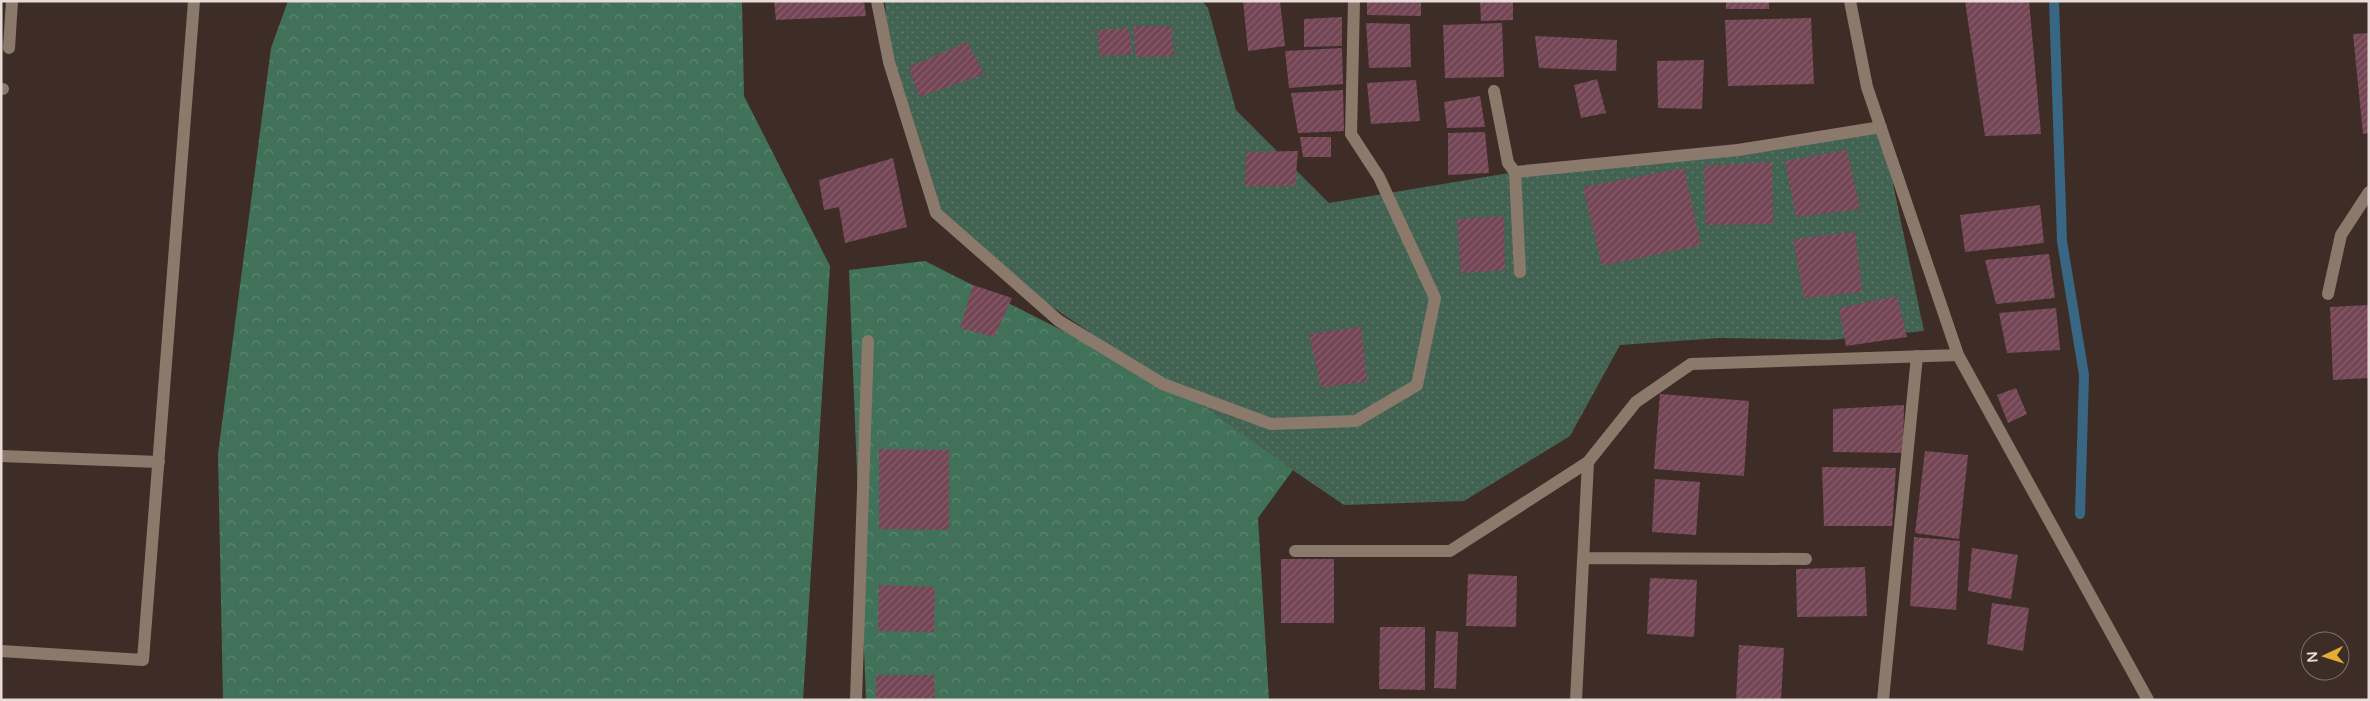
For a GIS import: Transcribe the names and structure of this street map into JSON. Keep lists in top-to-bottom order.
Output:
{
  "north": "left"
}
